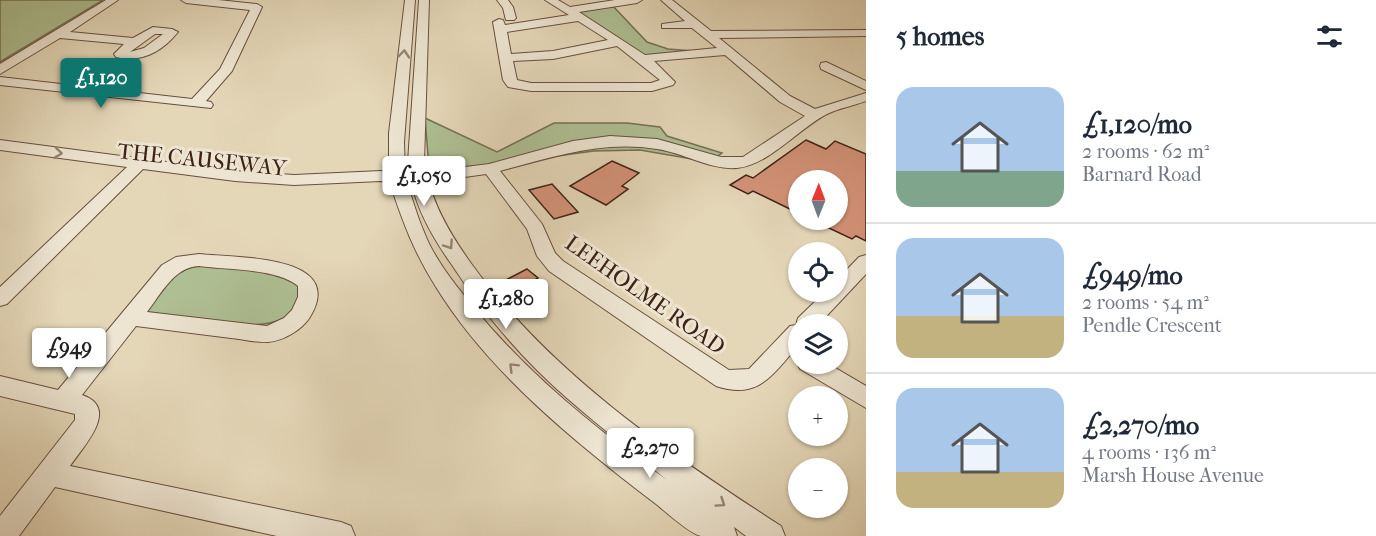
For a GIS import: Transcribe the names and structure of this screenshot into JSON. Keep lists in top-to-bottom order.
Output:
{
  "streets": {
    "street": ["THE CAUSEWAY", "LEEHOLME ROAD"]
  },
  "crossings": [
    ["THE CAUSEWAY", "LEEHOLME ROAD"]
  ],
  "north": "top",
  "page": {
    "heading": "5 homes",
    "price": [
      "£1,120",
      "£1,050",
      "£1,280",
      "£949",
      "£2,270"
    ],
    "list": [
      {
        "name": "£1,120/mo",
        "note": "2 rooms · 62 m² · Barnard Road"
      },
      {
        "name": "£949/mo",
        "note": "2 rooms · 54 m² · Pendle Crescent"
      },
      {
        "name": "£2,270/mo",
        "note": "4 rooms · 136 m² · Marsh House Avenue"
      }
    ],
    "map_buttons": ["+", "−"]
  }
}
